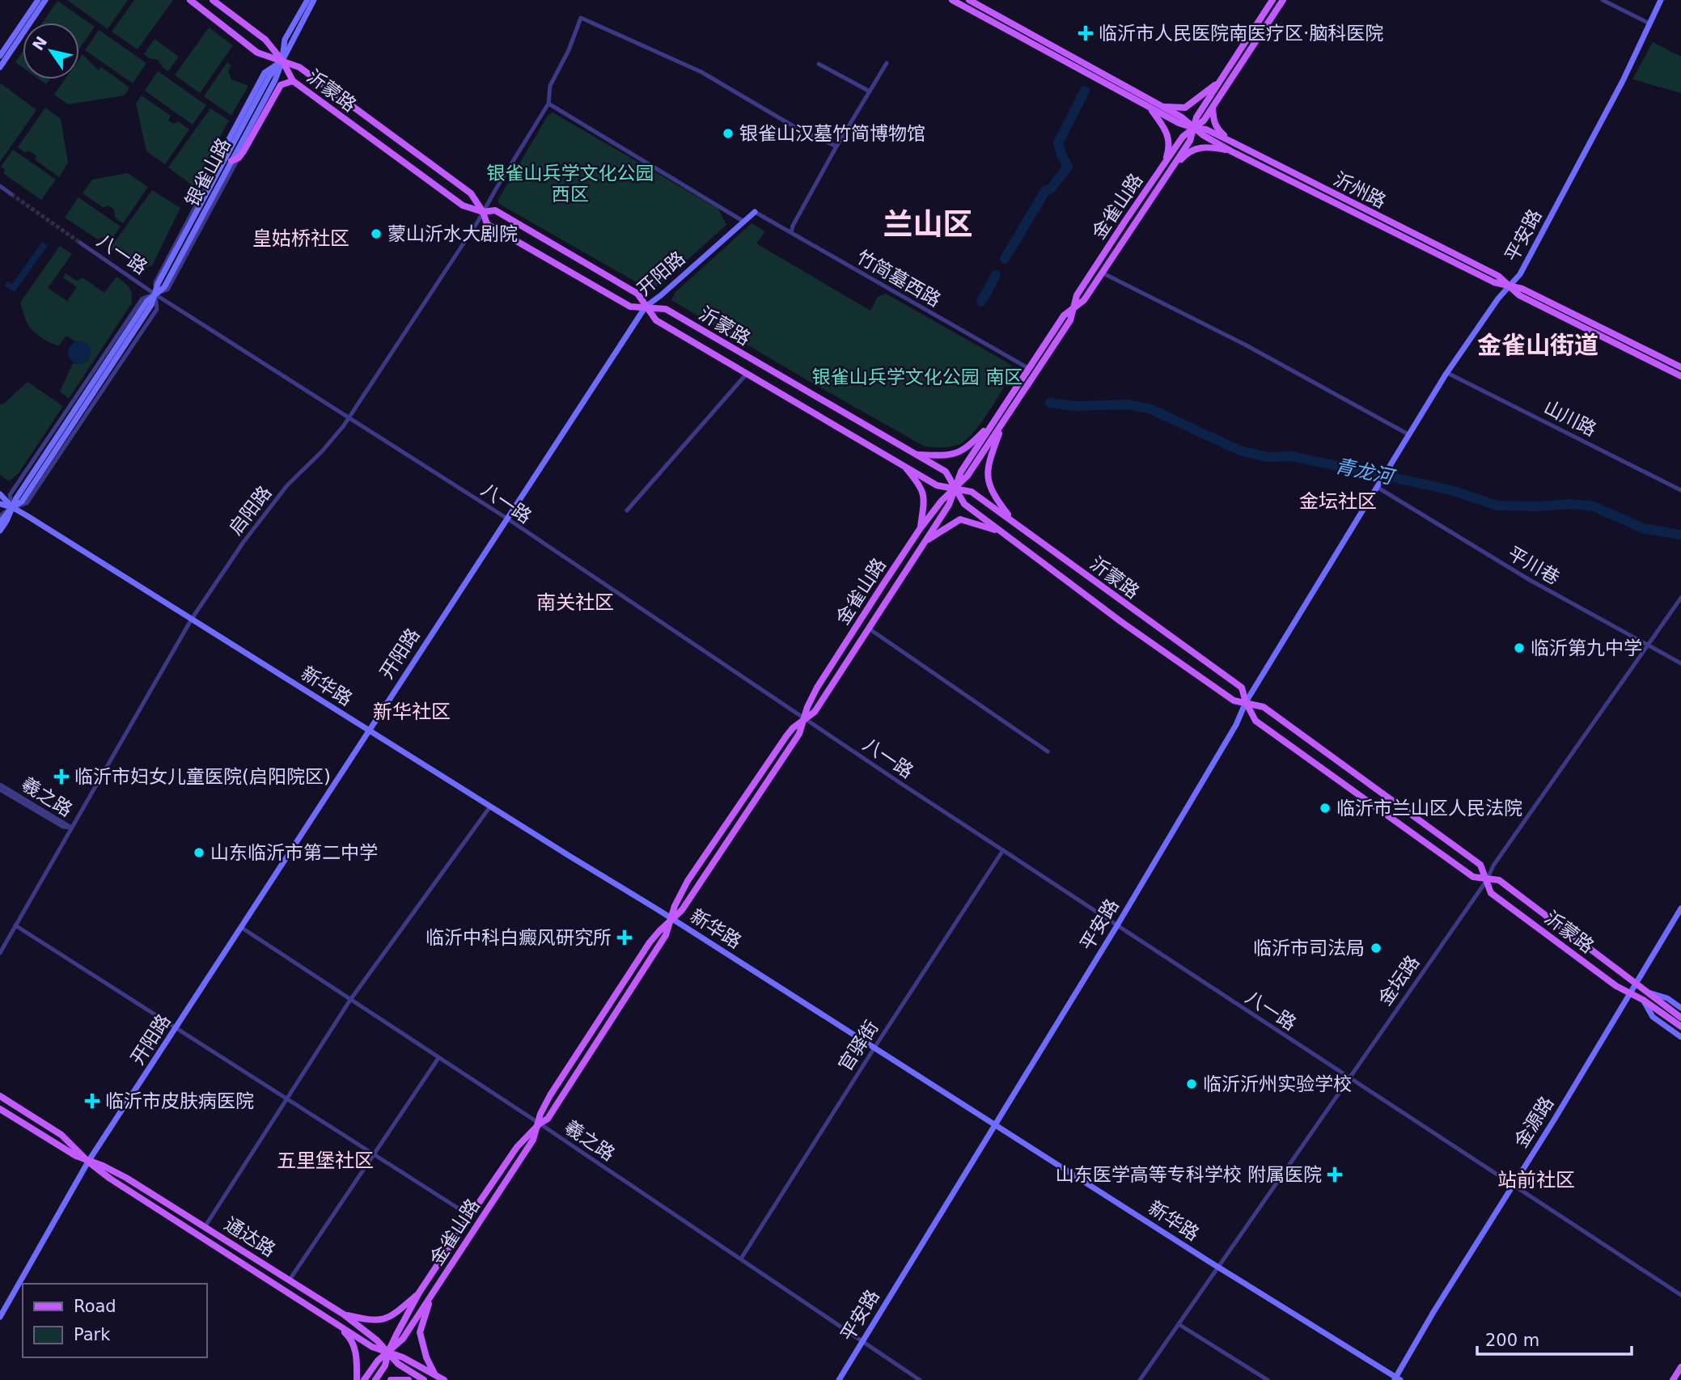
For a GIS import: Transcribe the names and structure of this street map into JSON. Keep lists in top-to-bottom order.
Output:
{
  "streets": {
    "main road": [
      "沂蒙路",
      "银雀山路",
      "沂州路",
      "金雀山路",
      "平安路",
      "开阳路",
      "新华路",
      "金源路",
      "通达路"
    ],
    "street": [
      "八一路",
      "竹简墓西路",
      "山川路",
      "启阳路",
      "平川巷",
      "羲之路",
      "金坛路",
      "官驿街"
    ]
  },
  "crossings": [
    ["沂蒙路", "银雀山路"],
    ["沂蒙路", "金雀山路"],
    ["沂蒙路", "平安路"],
    ["沂蒙路", "开阳路"],
    ["沂蒙路", "启阳路"],
    ["沂蒙路", "金坛路"],
    ["沂蒙路", "金源路"],
    ["银雀山路", "八一路"],
    ["银雀山路", "新华路"],
    ["沂州路", "金雀山路"],
    ["沂州路", "平安路"],
    ["金雀山路", "八一路"],
    ["金雀山路", "竹简墓西路"],
    ["金雀山路", "新华路"],
    ["金雀山路", "羲之路"],
    ["金雀山路", "通达路"],
    ["平安路", "八一路"],
    ["平安路", "山川路"],
    ["平安路", "平川巷"],
    ["平安路", "新华路"],
    ["平安路", "羲之路"],
    ["八一路", "开阳路"],
    ["八一路", "启阳路"],
    ["八一路", "金坛路"],
    ["八一路", "官驿街"],
    ["八一路", "金源路"],
    ["开阳路", "竹简墓西路"],
    ["开阳路", "新华路"],
    ["开阳路", "羲之路"],
    ["开阳路", "通达路"],
    ["启阳路", "新华路"],
    ["启阳路", "羲之路"],
    ["平川巷", "金坛路"],
    ["新华路", "金坛路"],
    ["新华路", "官驿街"],
    ["新华路", "金源路"],
    ["羲之路", "官驿街"]
  ],
  "districts": [
    "兰山区",
    "皇姑桥社区",
    "金雀山街道",
    "金坛社区",
    "南关社区",
    "新华社区",
    "五里堡社区",
    "站前社区"
  ],
  "water": ["青龙河"],
  "parks": ["银雀山兵学文化公园 西区", "银雀山兵学文化公园 南区"],
  "places": {
    "health": [
      "临沂市人民医院南医疗区·脑科医院",
      "临沂市妇女儿童医院(启阳院区)",
      "临沂中科白癜风研究所",
      "临沂市皮肤病医院",
      "山东医学高等专科学校 附属医院"
    ],
    "other": [
      "银雀山汉墓竹简博物馆",
      "蒙山沂水大剧院",
      "临沂第九中学",
      "临沂市兰山区人民法院",
      "山东临沂市第二中学",
      "临沂市司法局",
      "临沂沂州实验学校"
    ]
  },
  "legend": ["Road", "Park"],
  "scale_bar": "200 m",
  "north": "top left"
}
